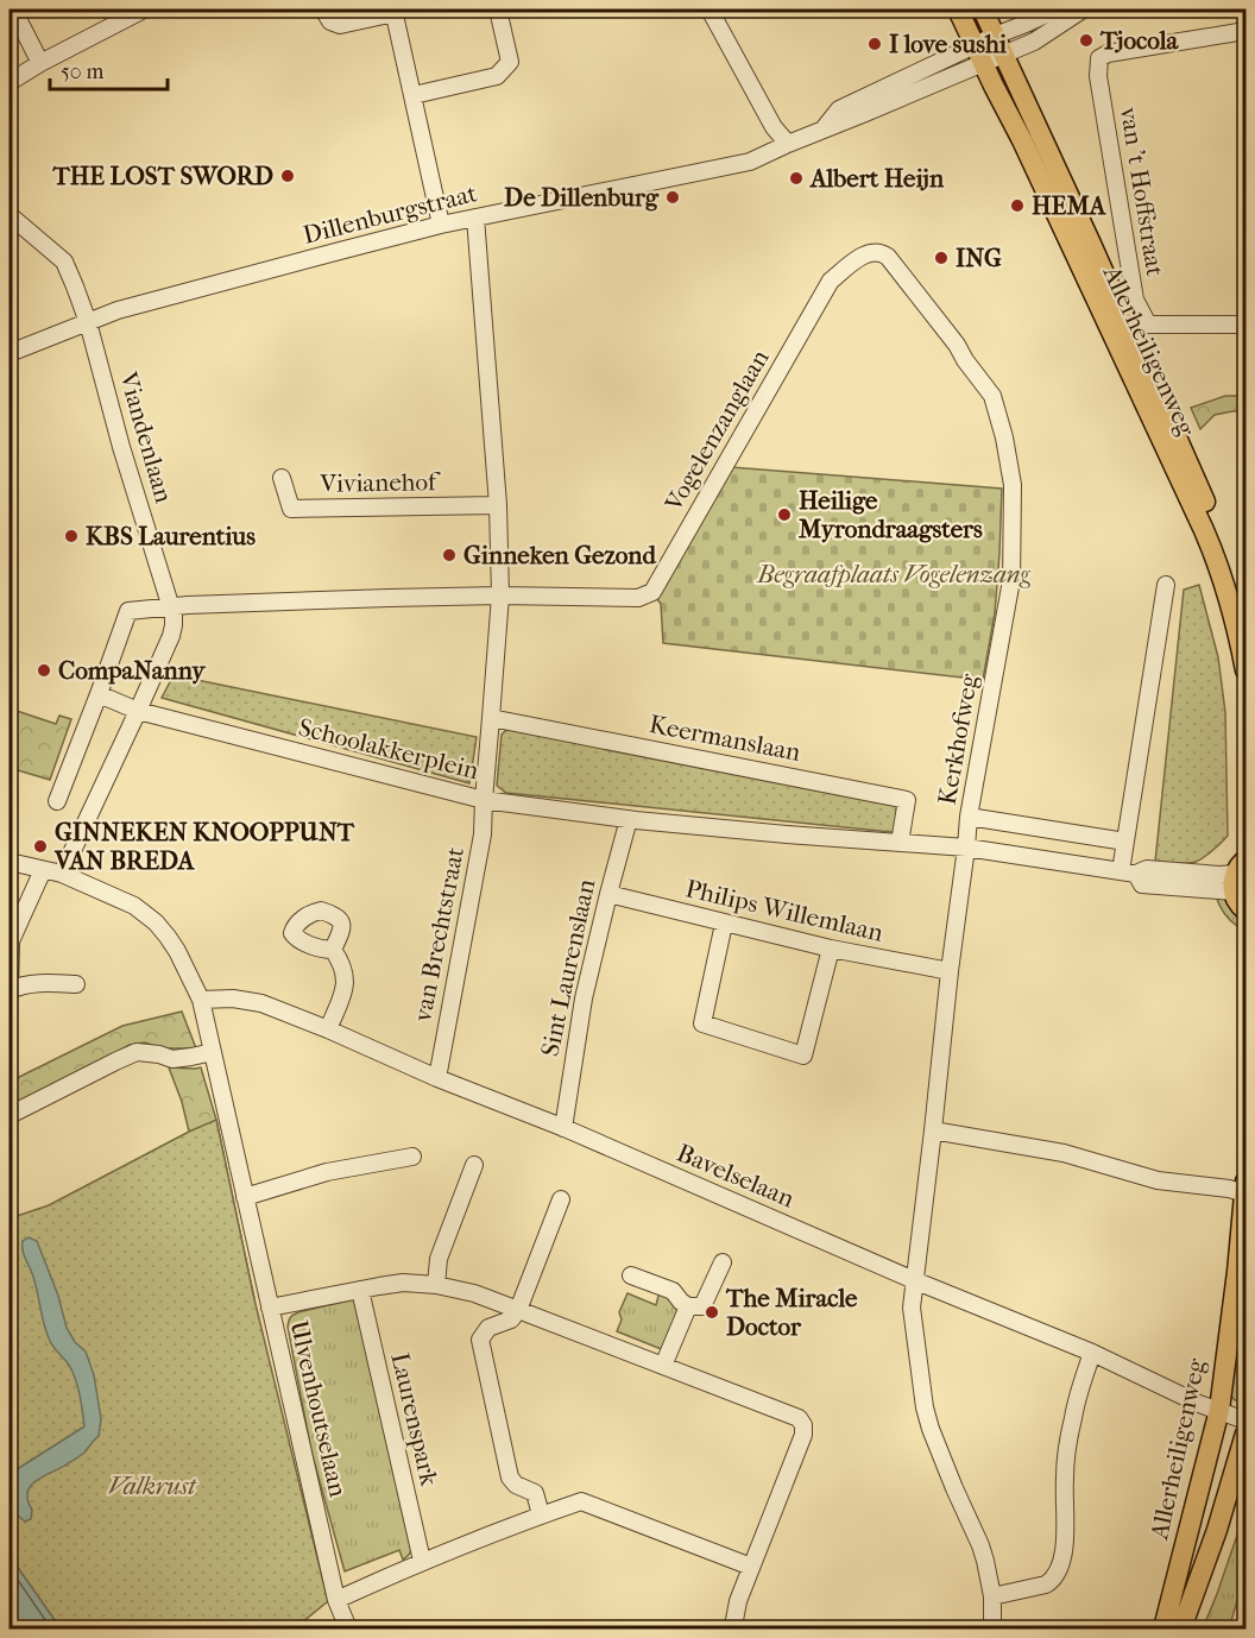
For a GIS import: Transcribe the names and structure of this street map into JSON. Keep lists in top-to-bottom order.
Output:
{
  "streets": {
    "main road": ["Allerheiligenweg"],
    "street": [
      "van 't Hoffstraat",
      "Dillenburgstraat",
      "Vogelenzanglaan",
      "Viandenlaan",
      "Vivianehof",
      "Keermanslaan",
      "Kerkhofweg",
      "Schoolakkerplein",
      "Philips Willemlaan",
      "van Brechtstraat",
      "Sint Laurenslaan",
      "Bavelselaan",
      "Ulvenhoutselaan",
      "Laurenspark"
    ]
  },
  "crossings": [
    ["Dillenburgstraat", "Allerheiligenweg"],
    ["Dillenburgstraat", "Viandenlaan"],
    ["Dillenburgstraat", "Schoolakkerplein"],
    ["Allerheiligenweg", "Bavelselaan"],
    ["Vogelenzanglaan", "Kerkhofweg"],
    ["Vogelenzanglaan", "Schoolakkerplein"],
    ["Viandenlaan", "Schoolakkerplein"],
    ["Viandenlaan", "Ulvenhoutselaan"],
    ["Vivianehof", "Schoolakkerplein"],
    ["Keermanslaan", "Schoolakkerplein"],
    ["Kerkhofweg", "Philips Willemlaan"],
    ["Kerkhofweg", "Bavelselaan"],
    ["Schoolakkerplein", "van Brechtstraat"],
    ["Philips Willemlaan", "Sint Laurenslaan"],
    ["van Brechtstraat", "Bavelselaan"],
    ["Sint Laurenslaan", "Bavelselaan"],
    ["Bavelselaan", "Ulvenhoutselaan"]
  ],
  "parks": ["Begraafplaats Vogelenzang", "Valkrust"],
  "places": [
    "Tjocola",
    "I love sushi",
    "THE LOST SWORD",
    "Albert Heijn",
    "De Dillenburg",
    "HEMA",
    "ING",
    "Heilige Myrondraagsters",
    "KBS Laurentius",
    "Ginneken Gezond",
    "CompaNanny",
    "GINNEKEN KNOOPPUNT VAN BREDA",
    "The Miracle Doctor"
  ],
  "scale_bar": "50 m"
}
